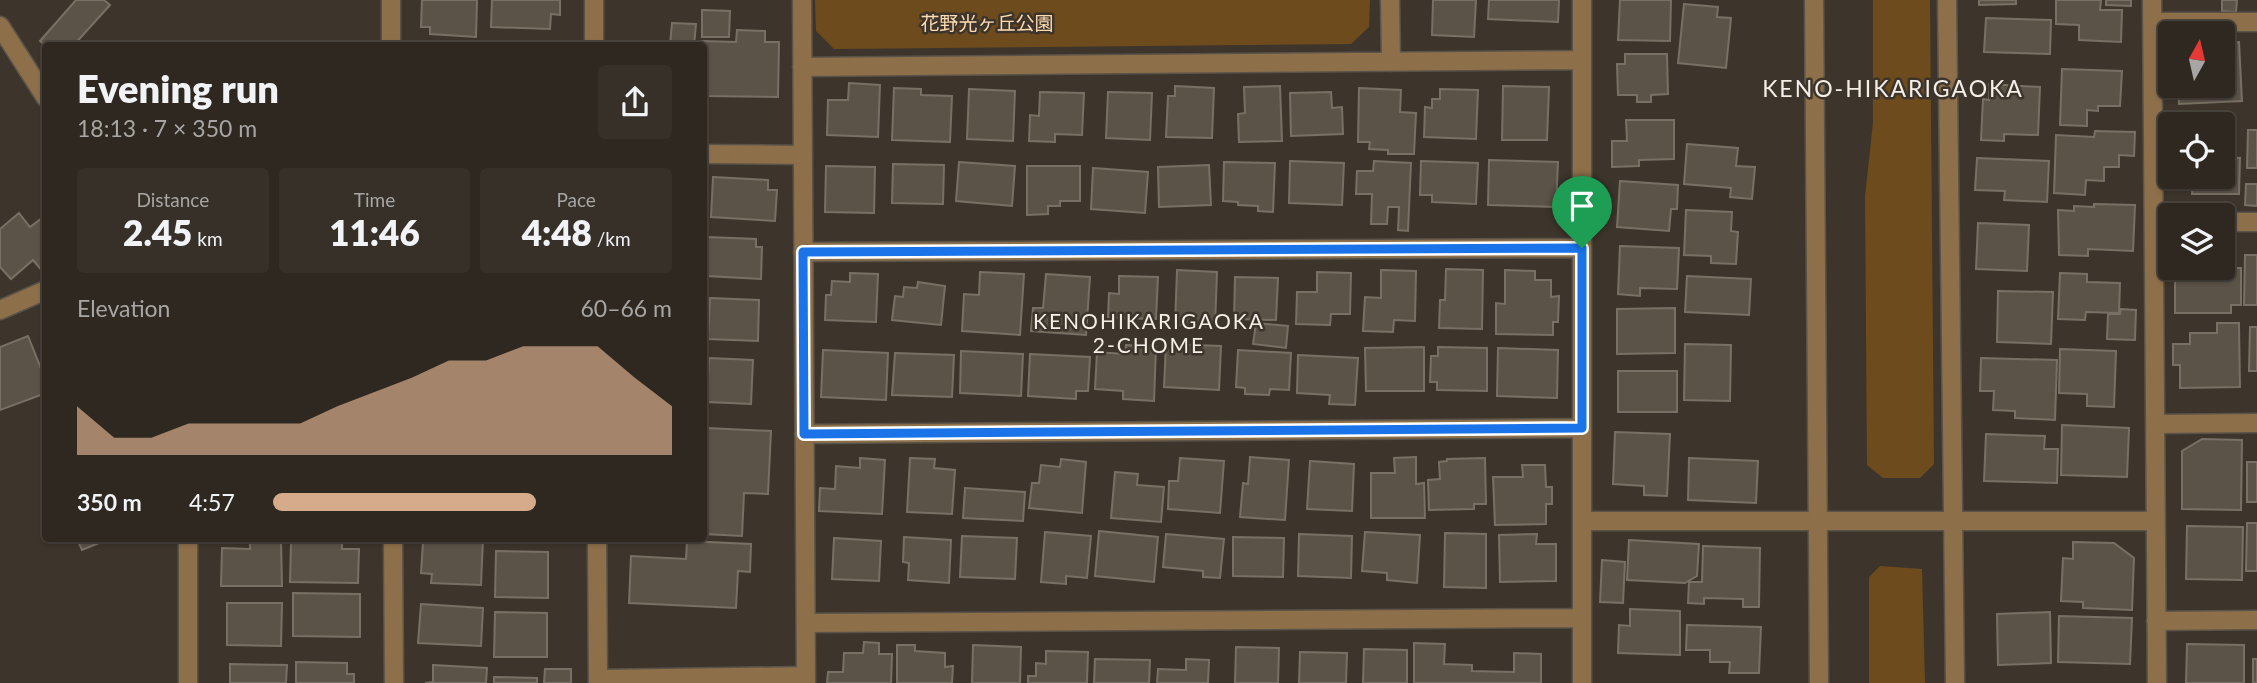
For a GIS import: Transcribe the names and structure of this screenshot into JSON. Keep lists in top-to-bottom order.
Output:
{
  "districts": ["KENO-HIKARIGAOKA", "KENOHIKARIGAOKA 2-CHOME"],
  "parks": ["花野光ヶ丘公園"],
  "north": "top",
  "page": {
    "heading": ["Evening run", "18:13 · 7 × 350 m"],
    "stats": [
      ["Distance", "2.45 km"],
      ["Time", "11:46"],
      ["Pace", "4:48 /km"]
    ],
    "chart": ["Elevation", "60–66 m"],
    "list": [
      {
        "name": "350 m",
        "note": "4:57"
      }
    ]
  }
}
